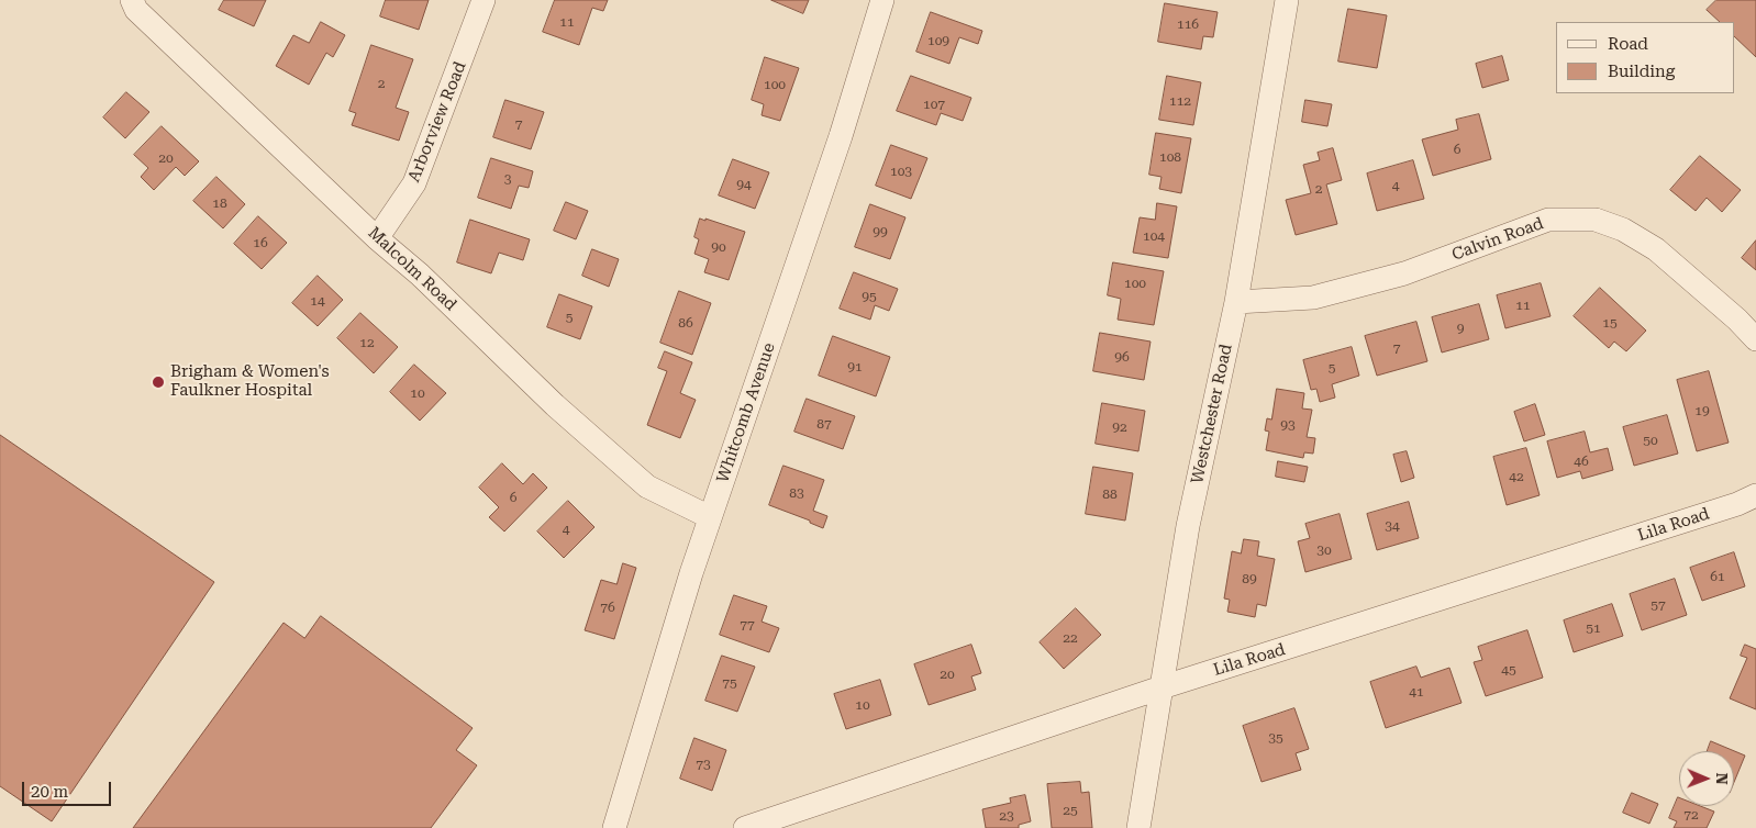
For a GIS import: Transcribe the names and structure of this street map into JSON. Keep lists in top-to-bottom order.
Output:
{
  "streets": {
    "street": [
      "Arborview Road",
      "Calvin Road",
      "Malcolm Road",
      "Whitcomb Avenue",
      "Westchester Road",
      "Lila Road"
    ]
  },
  "crossings": [
    ["Arborview Road", "Malcolm Road"],
    ["Calvin Road", "Westchester Road"],
    ["Malcolm Road", "Whitcomb Avenue"],
    ["Westchester Road", "Lila Road"]
  ],
  "places": ["Brigham & Women's Faulkner Hospital"],
  "house_numbers": [
    "11",
    "116",
    "109",
    "2",
    "100",
    "112",
    "107",
    "7",
    "6",
    "108",
    "20",
    "103",
    "3",
    "94",
    "4",
    "2",
    "18",
    "99",
    "104",
    "16",
    "90",
    "100",
    "95",
    "14",
    "11",
    "5",
    "86",
    "15",
    "9",
    "12",
    "7",
    "96",
    "91",
    "5",
    "10",
    "19",
    "87",
    "93",
    "92",
    "50",
    "46",
    "42",
    "83",
    "88",
    "6",
    "34",
    "4",
    "30",
    "61",
    "89",
    "57",
    "76",
    "77",
    "51",
    "22",
    "45",
    "20",
    "75",
    "41",
    "10",
    "35",
    "73",
    "25",
    "72",
    "23"
  ],
  "legend": ["Road", "Building"],
  "scale_bar": "20 m",
  "north": "right"
}
